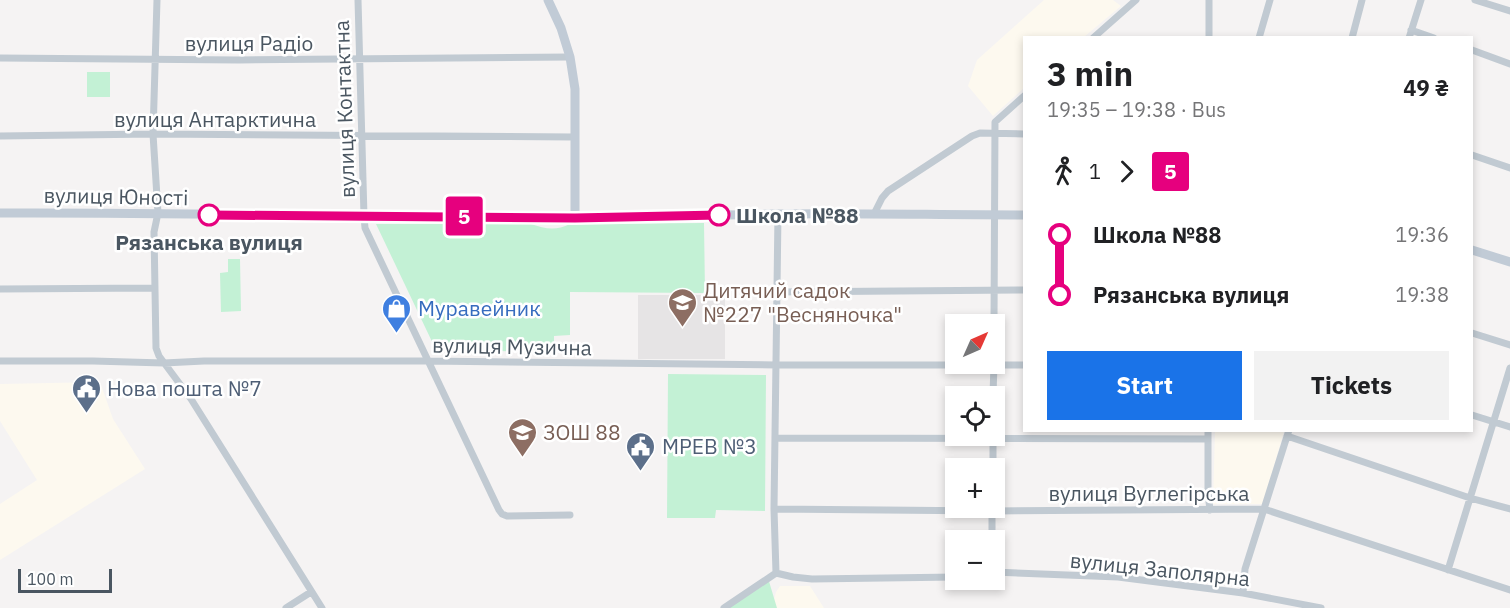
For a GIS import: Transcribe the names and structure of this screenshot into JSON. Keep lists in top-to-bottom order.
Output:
{
  "streets": {
    "street": [
      "вулиця Радіо",
      "вулиця Контактна",
      "вулиця Антарктична",
      "вулиця Юності",
      "вулиця Музична",
      "вулиця Вуглегірська",
      "вулиця Заполярна"
    ]
  },
  "crossings": [
    ["вулиця Радіо", "вулиця Контактна"],
    ["вулиця Контактна", "вулиця Антарктична"],
    ["вулиця Контактна", "вулиця Юності"],
    ["вулиця Контактна", "вулиця Музична"]
  ],
  "places": {
    "other": ["Рязанська вулиця", "Школа №88"],
    "school or university": ["Дитячий садок №227 \"Весняночка\"", "ЗОШ 88"],
    "shop": ["Муравейник"],
    "public building": ["Нова пошта №7", "МРЕВ №3"]
  },
  "lines": ["bus line 5"],
  "scale_bar": "100 m",
  "north": "top right",
  "page": {
    "on_map": "5",
    "heading": ["3 min", "19:35 – 19:38 · Bus", "49 ₴"],
    "legs": ["1", "5"],
    "list": [
      {
        "name": "Школа №88",
        "value": "19:36"
      },
      {
        "name": "Рязанська вулиця",
        "value": "19:38"
      }
    ],
    "map_buttons": ["+", "−"],
    "buttons": ["Start", "Tickets"],
    "scale": "100 m"
  }
}
